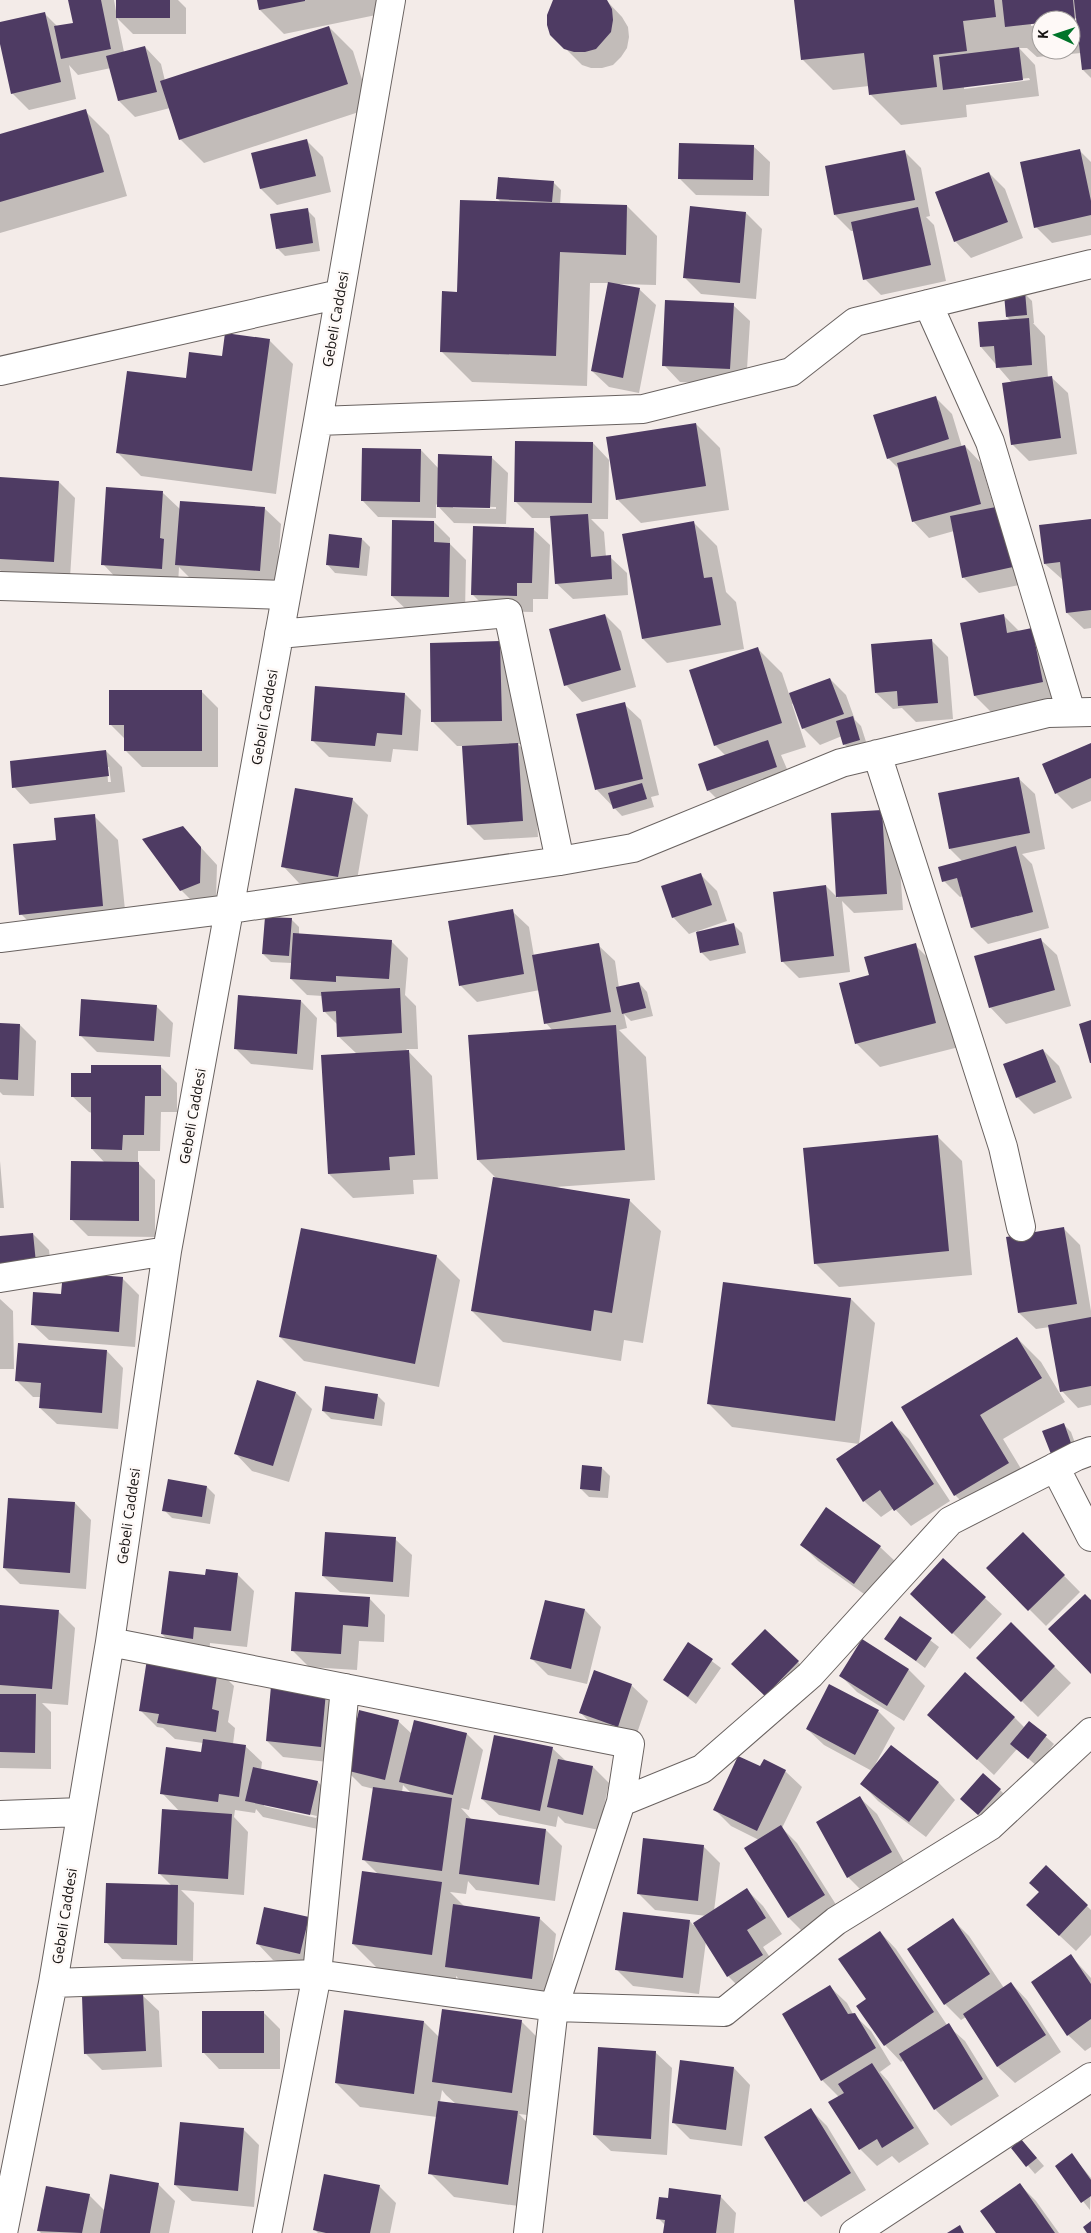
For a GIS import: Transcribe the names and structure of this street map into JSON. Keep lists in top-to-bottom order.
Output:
{
  "streets": {
    "street": ["Gebeli Caddesi"]
  },
  "north": "left"
}
